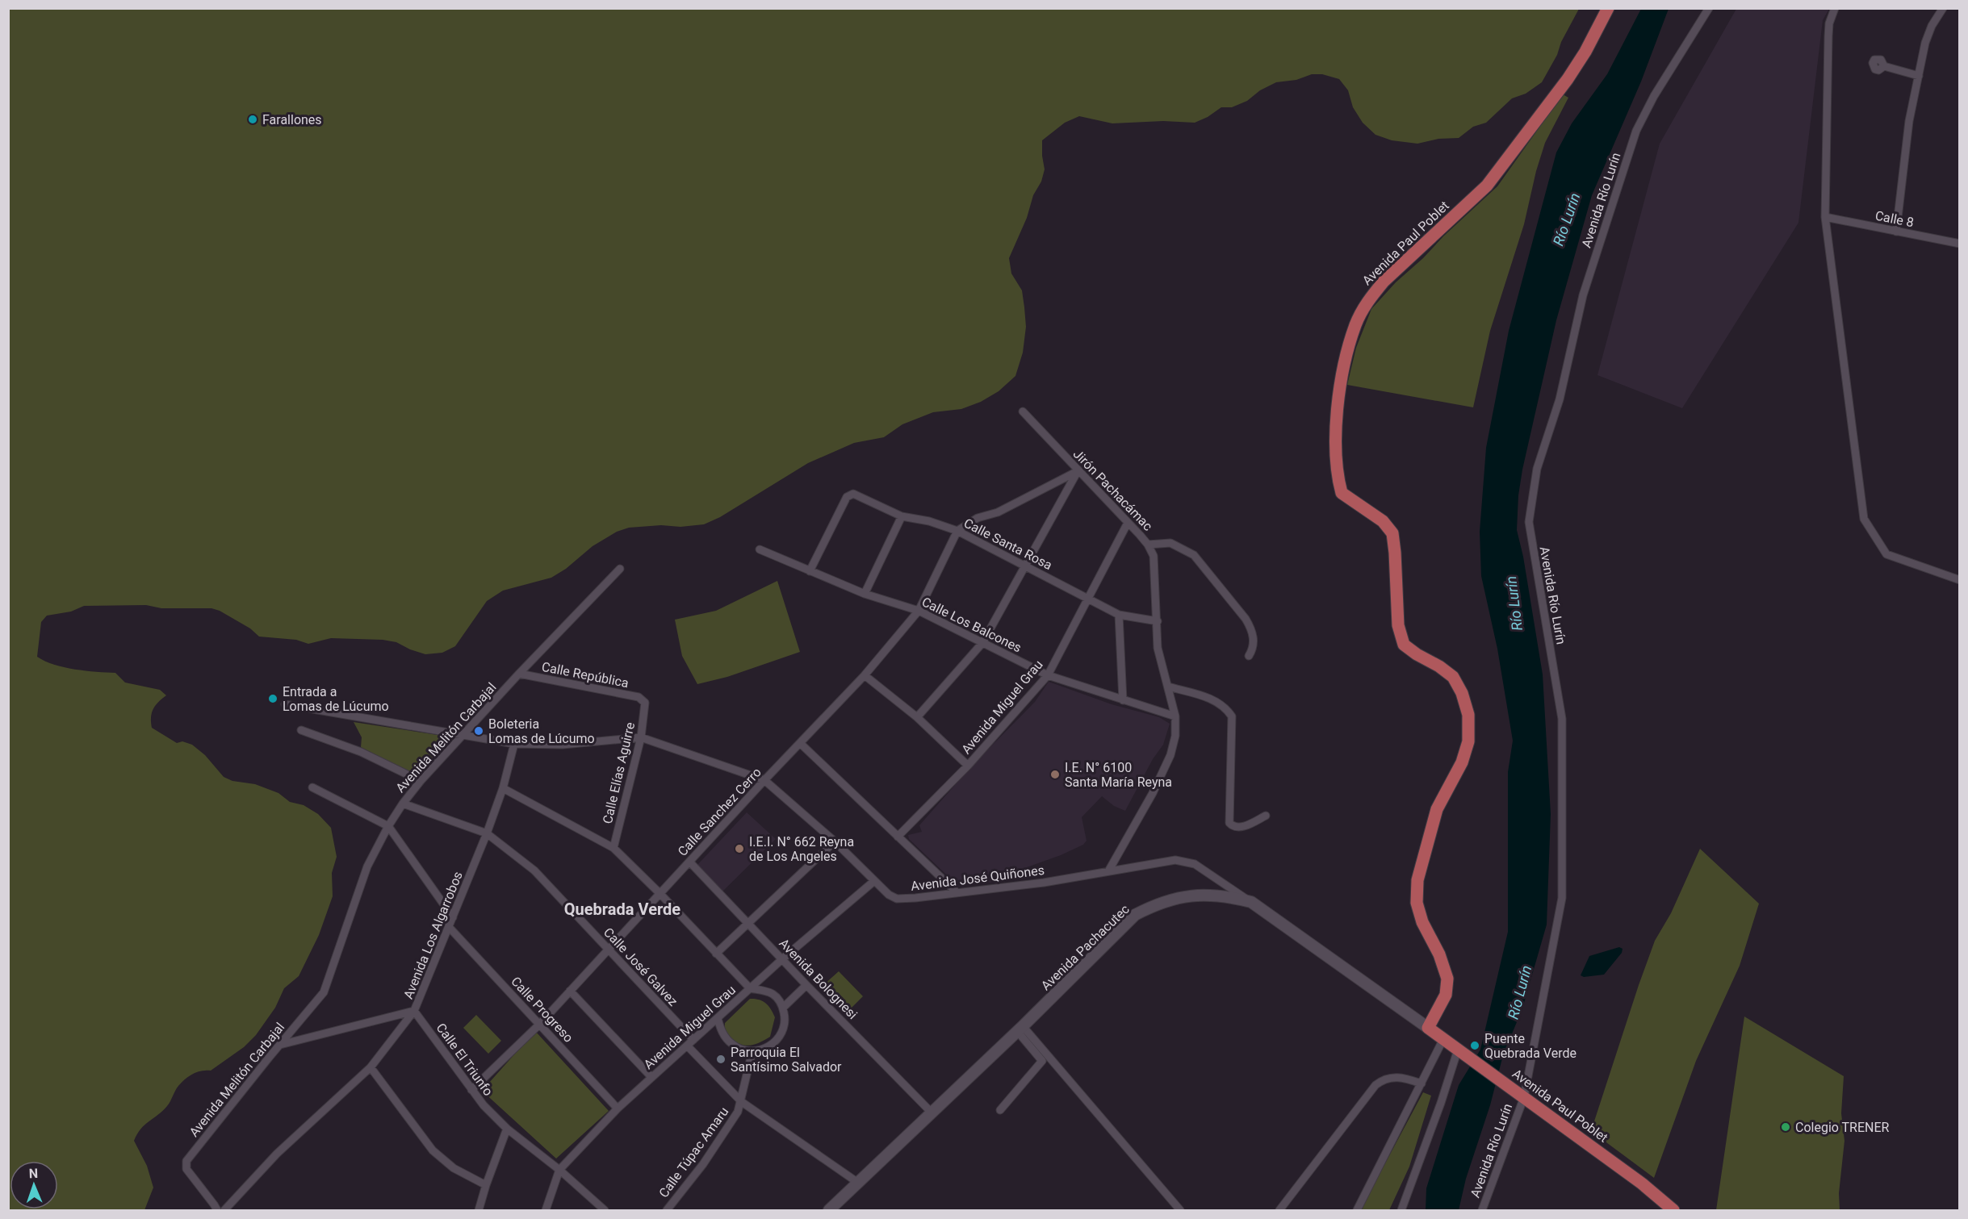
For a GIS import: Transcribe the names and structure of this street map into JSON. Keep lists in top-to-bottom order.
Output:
{
  "streets": {
    "main road": ["Avenida Paul Poblet", "Avenida Pachacutec"],
    "street": [
      "Avenida Río Lurín",
      "Calle 8",
      "Jirón Pachacámac",
      "Calle Santa Rosa",
      "Calle Los Balcones",
      "Calle República",
      "Avenida Miguel Grau",
      "Avenida Melitón Carbajal",
      "Calle Elías Aguirre",
      "Calle Sanchez Cerro",
      "Avenida José Quiñones",
      "Avenida Los Algarrobos",
      "Calle José Galvez",
      "Avenida Bolognesi",
      "Calle Progreso",
      "Calle El Triunfo",
      "Calle Túpac Amaru"
    ]
  },
  "crossings": [
    ["Avenida Río Lurín", "Avenida Paul Poblet"],
    ["Avenida Paul Poblet", "Avenida Pachacutec"],
    ["Jirón Pachacámac", "Calle Santa Rosa"],
    ["Jirón Pachacámac", "Calle Los Balcones"],
    ["Jirón Pachacámac", "Avenida Miguel Grau"],
    ["Jirón Pachacámac", "Avenida José Quiñones"],
    ["Calle Santa Rosa", "Calle Los Balcones"],
    ["Calle Santa Rosa", "Avenida Miguel Grau"],
    ["Calle Santa Rosa", "Calle Sanchez Cerro"],
    ["Calle Los Balcones", "Avenida Miguel Grau"],
    ["Calle Los Balcones", "Calle Sanchez Cerro"],
    ["Calle República", "Avenida Melitón Carbajal"],
    ["Calle República", "Calle Elías Aguirre"],
    ["Avenida Miguel Grau", "Avenida José Quiñones"],
    ["Avenida Miguel Grau", "Calle José Galvez"],
    ["Avenida Miguel Grau", "Avenida Bolognesi"],
    ["Avenida Miguel Grau", "Calle Progreso"],
    ["Avenida Miguel Grau", "Calle El Triunfo"],
    ["Avenida Miguel Grau", "Calle Túpac Amaru"],
    ["Avenida Melitón Carbajal", "Avenida José Quiñones"],
    ["Avenida Melitón Carbajal", "Calle José Galvez"],
    ["Calle Elías Aguirre", "Avenida José Quiñones"],
    ["Calle Sanchez Cerro", "Avenida José Quiñones"],
    ["Calle Sanchez Cerro", "Calle José Galvez"],
    ["Calle Sanchez Cerro", "Avenida Bolognesi"],
    ["Calle Sanchez Cerro", "Calle Progreso"],
    ["Calle Sanchez Cerro", "Calle El Triunfo"],
    ["Avenida José Quiñones", "Avenida Los Algarrobos"],
    ["Avenida José Quiñones", "Avenida Pachacutec"],
    ["Avenida Los Algarrobos", "Calle José Galvez"],
    ["Avenida Los Algarrobos", "Calle Progreso"],
    ["Avenida Los Algarrobos", "Calle El Triunfo"],
    ["Avenida Pachacutec", "Avenida Bolognesi"]
  ],
  "districts": ["Quebrada Verde"],
  "water": ["Río Lurín"],
  "places": [
    "Farallones",
    "Entrada a Lomas de Lúcumo",
    "Boleteria Lomas de Lúcumo",
    "I.E. N° 6100 Santa María Reyna",
    "I.E.I. N° 662 Reyna de Los Angeles",
    "Puente Quebrada Verde",
    "Parroquia El Santísimo Salvador",
    "Colegio TRENER"
  ],
  "north": "top"
}
